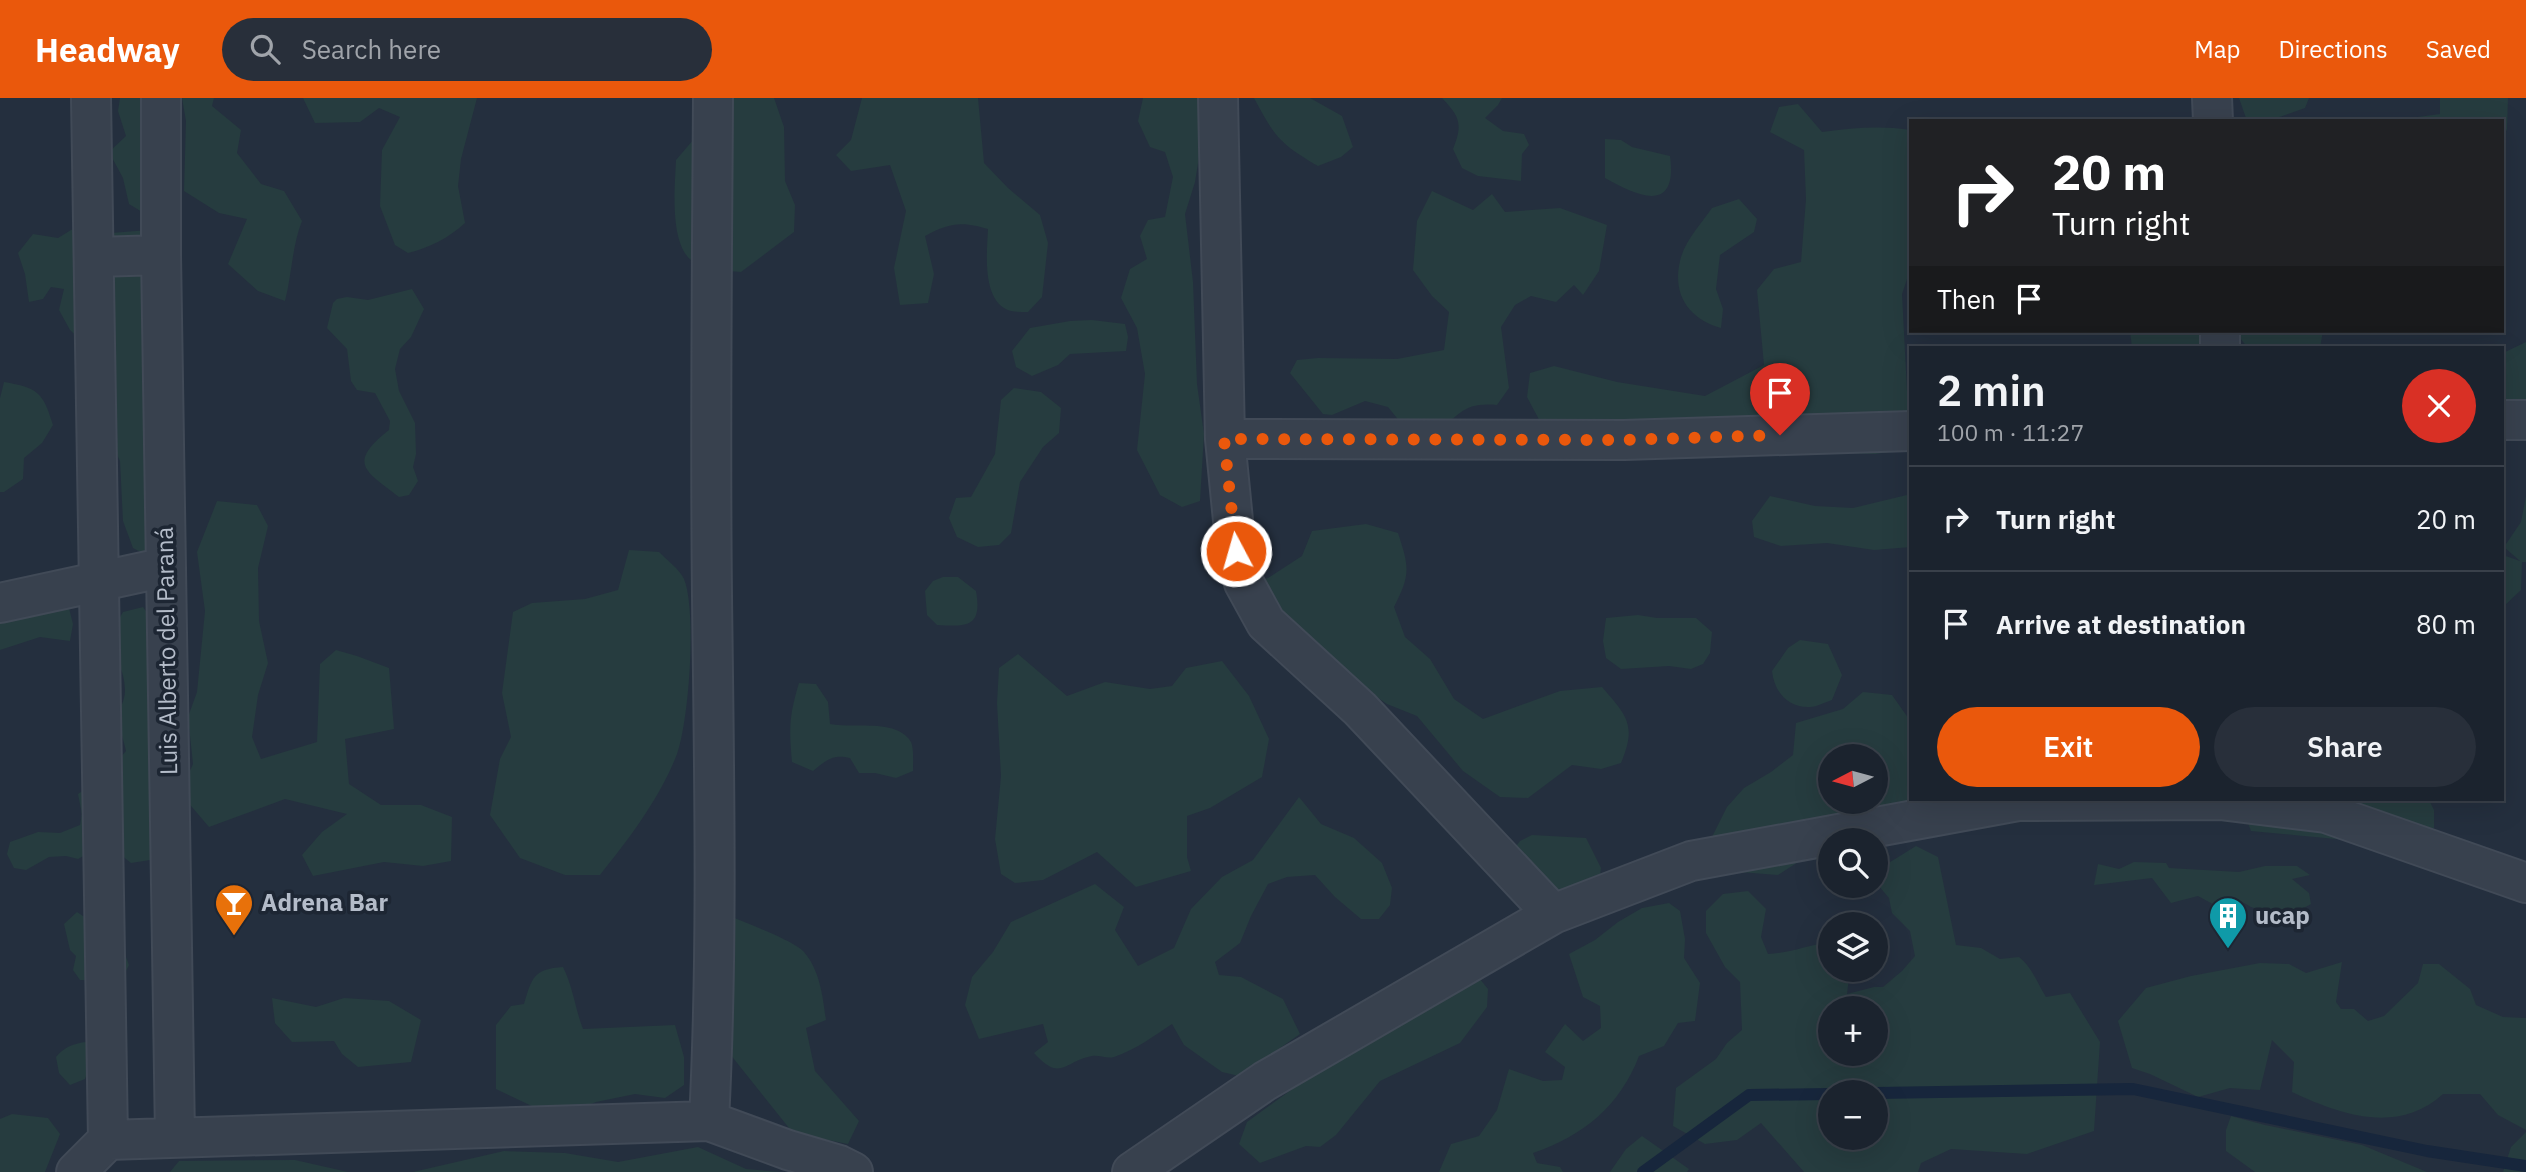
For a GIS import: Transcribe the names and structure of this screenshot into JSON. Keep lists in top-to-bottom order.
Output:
{
  "streets": {
    "street": ["Luis Alberto del Paraná"]
  },
  "places": {
    "bar": ["Adrena Bar"],
    "building": ["ucap"]
  },
  "north": "left",
  "page": {
    "header": "Headway",
    "search": "Search here",
    "nav": ["Map", "Directions", "Saved"],
    "turn": ["20 m", "Turn right"],
    "then": "Then",
    "heading": ["2 min", "100 m · 11:27"],
    "list": [
      {
        "name": "Turn right",
        "value": "20 m"
      },
      {
        "name": "Arrive at destination",
        "value": "80 m"
      }
    ],
    "buttons": ["Exit", "Share"],
    "map_buttons": ["+", "−"]
  }
}
